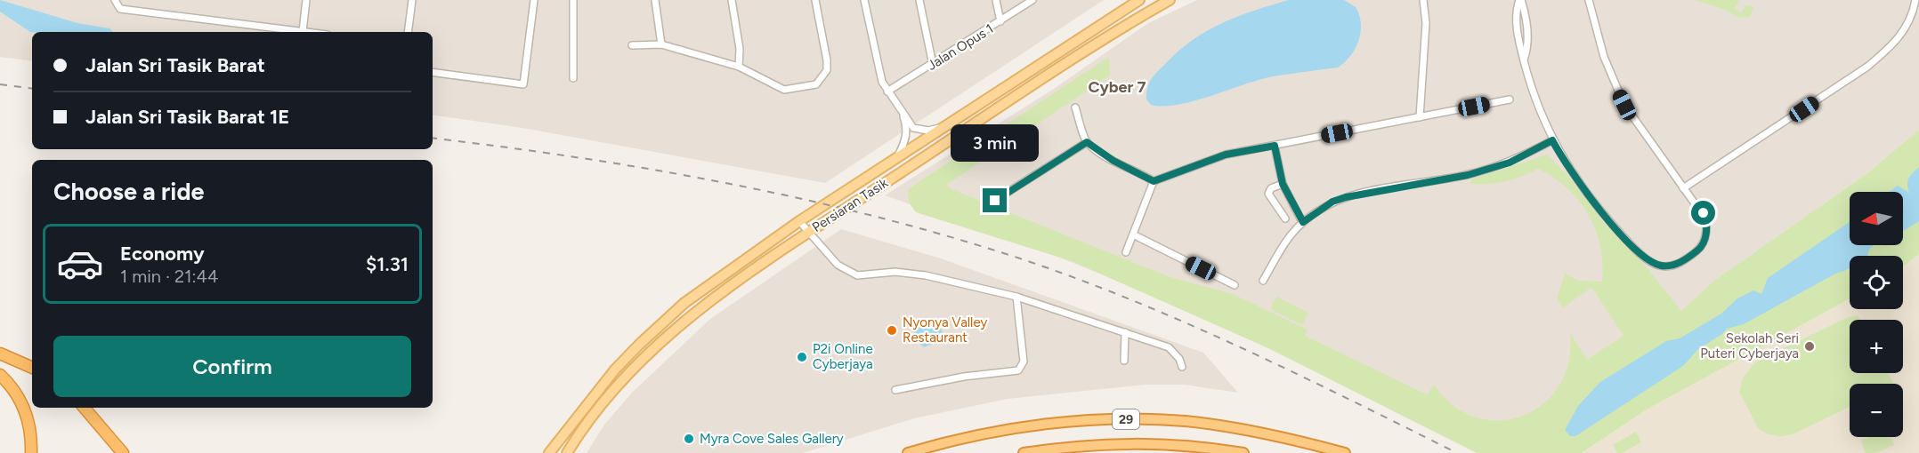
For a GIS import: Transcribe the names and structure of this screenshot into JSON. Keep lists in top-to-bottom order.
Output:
{
  "streets": {
    "highway": ["29"],
    "main road": ["Persiaran Tasik"],
    "street": ["Jalan Opus 1"]
  },
  "districts": ["Cyber 7"],
  "places": [
    "Nyonya Valley Restaurant",
    "Sekolah Seri Puteri Cyberjaya",
    "P2i Online Cyberjaya",
    "Myra Cove Sales Gallery"
  ],
  "north": "left",
  "page": {
    "banner": ["Jalan Sri Tasik Barat", "Jalan Sri Tasik Barat 1E"],
    "bubble": "3 min",
    "heading": "Choose a ride",
    "map_buttons": ["+", "−"],
    "list": [
      {
        "name": "Economy",
        "note": "1 min · 21:44",
        "value": "$1.31"
      }
    ],
    "buttons": "Confirm"
  }
}
